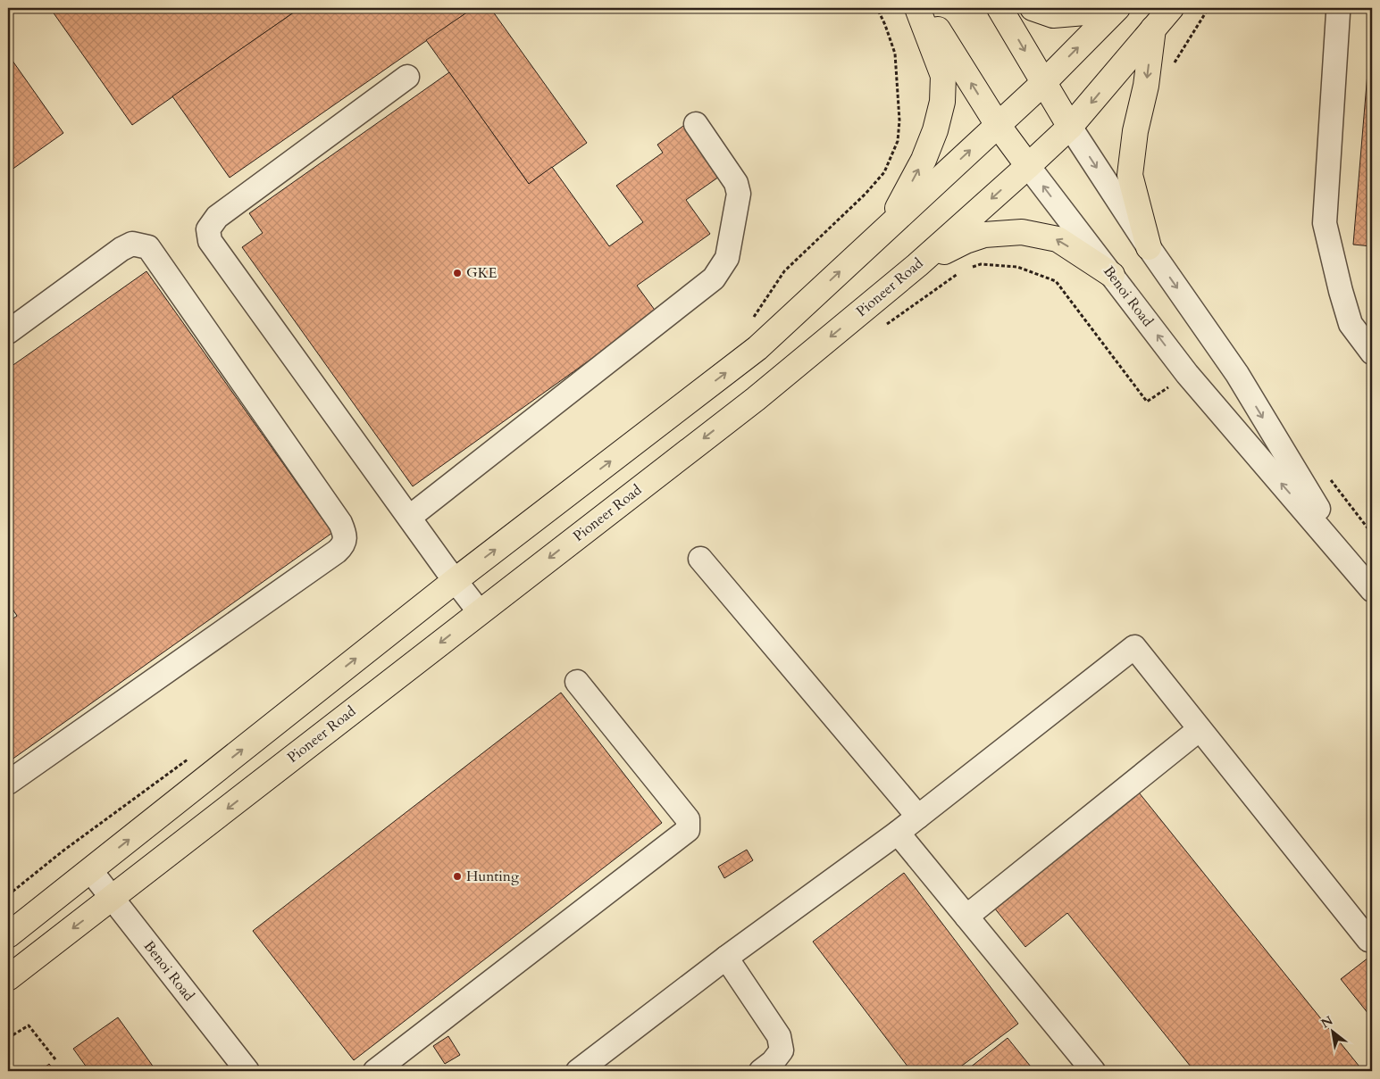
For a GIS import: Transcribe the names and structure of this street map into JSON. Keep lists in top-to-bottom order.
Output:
{
  "streets": {
    "main road": ["Pioneer Road", "Benoi Road"]
  },
  "crossings": [
    ["Pioneer Road", "Benoi Road"]
  ],
  "places": ["GKE", "Hunting"],
  "north": "top left"
}
